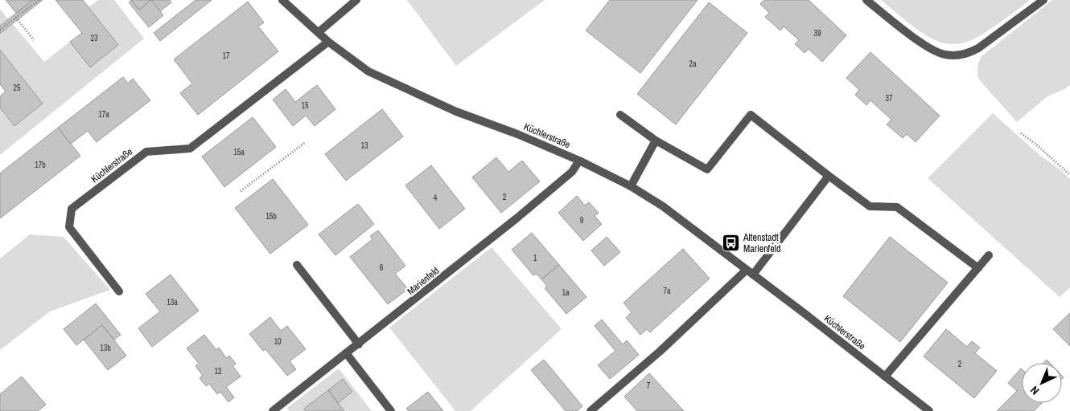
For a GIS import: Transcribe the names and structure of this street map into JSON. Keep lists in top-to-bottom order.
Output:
{
  "streets": {
    "street": ["Küchlerstraße", "Marienfeld"]
  },
  "crossings": [
    ["Küchlerstraße", "Marienfeld"]
  ],
  "places": {
    "bus stop": ["Altenstadt Marienfeld"]
  },
  "house_numbers": [
    "39",
    "23",
    "17",
    "2a",
    "25",
    "37",
    "15",
    "17a",
    "13",
    "15a",
    "17b",
    "2",
    "4",
    "15b",
    "9",
    "1",
    "6",
    "7a",
    "1a",
    "13a",
    "10",
    "13b",
    "2",
    "12",
    "7"
  ],
  "north": "bottom left"
}
